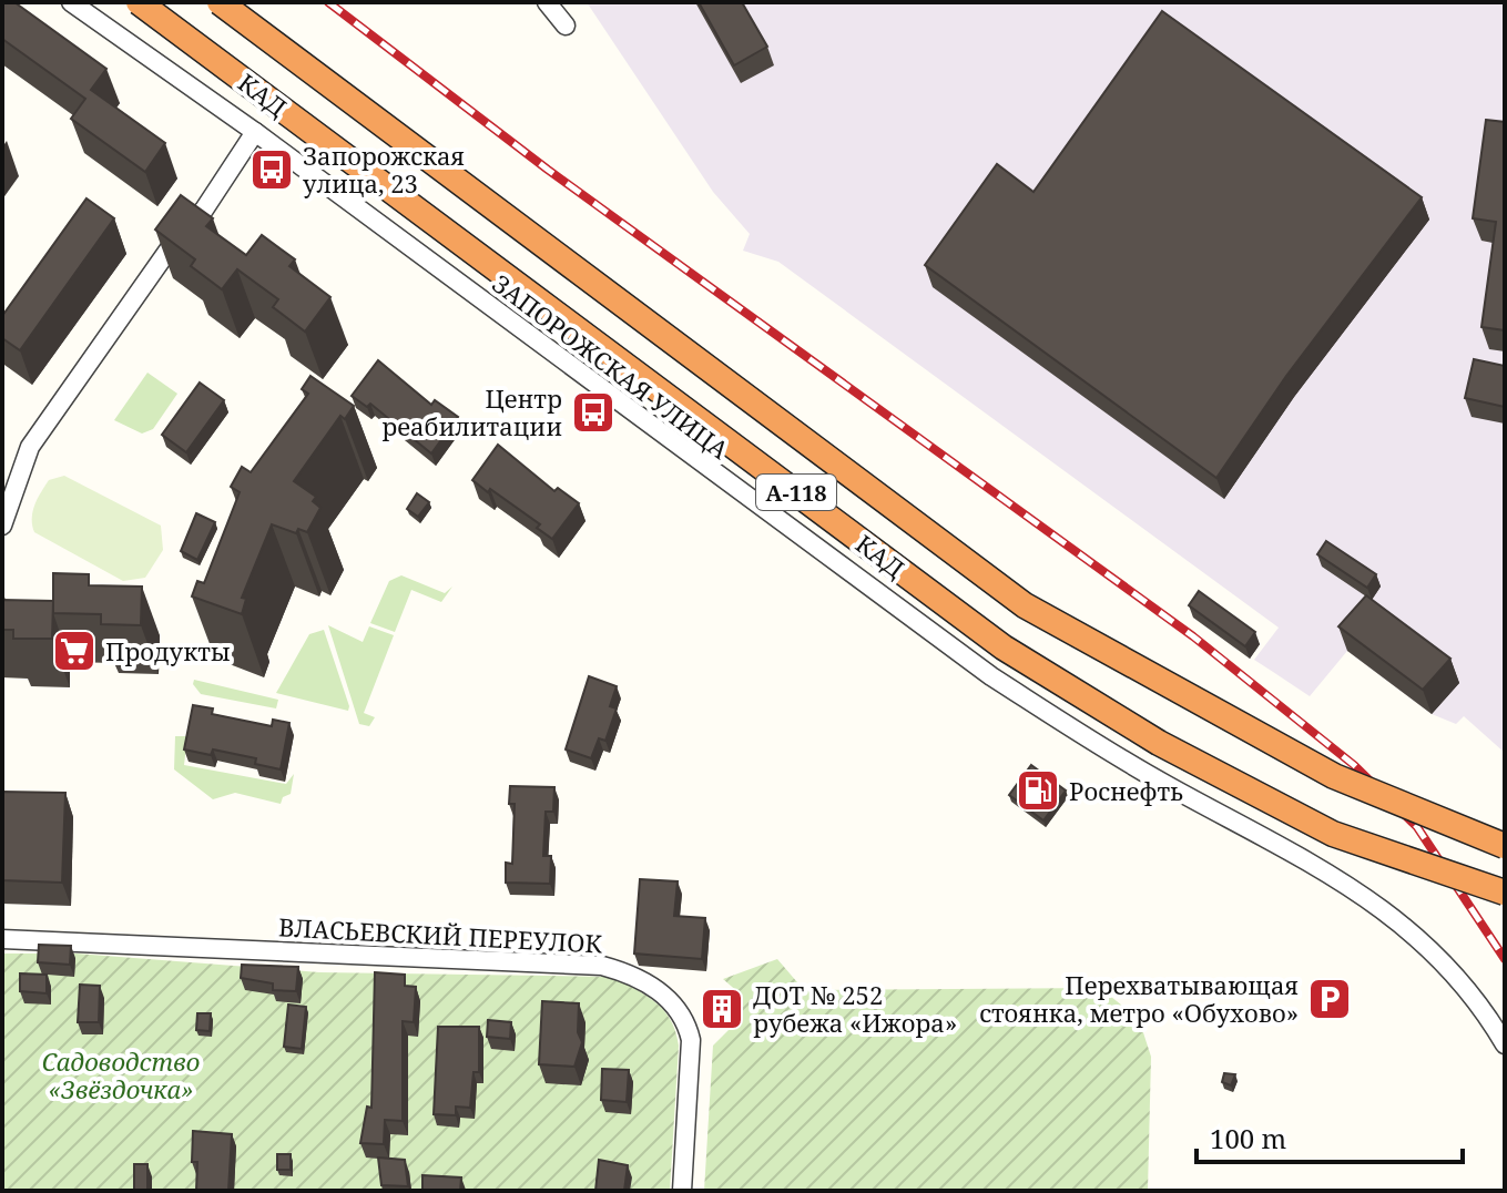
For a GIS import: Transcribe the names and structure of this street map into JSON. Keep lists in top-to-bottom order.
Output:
{
  "streets": {
    "highway": ["КАД", "А-118"],
    "street": ["ЗАПОРОЖСКАЯ УЛИЦА", "ВЛАСЬЕВСКИЙ ПЕРЕУЛОК"]
  },
  "parks": ["Садоводство «Звёздочка»"],
  "places": {
    "bus stop": ["Запорожская улица, 23", "Центр реабилитации"],
    "supermarket": ["Продукты"],
    "fuel station": ["Роснефть"],
    "parking": ["Перехватывающая стоянка, метро «Обухово»"],
    "building": ["ДОТ № 252 рубежа «Ижора»"]
  },
  "scale_bar": "100 m"
}
